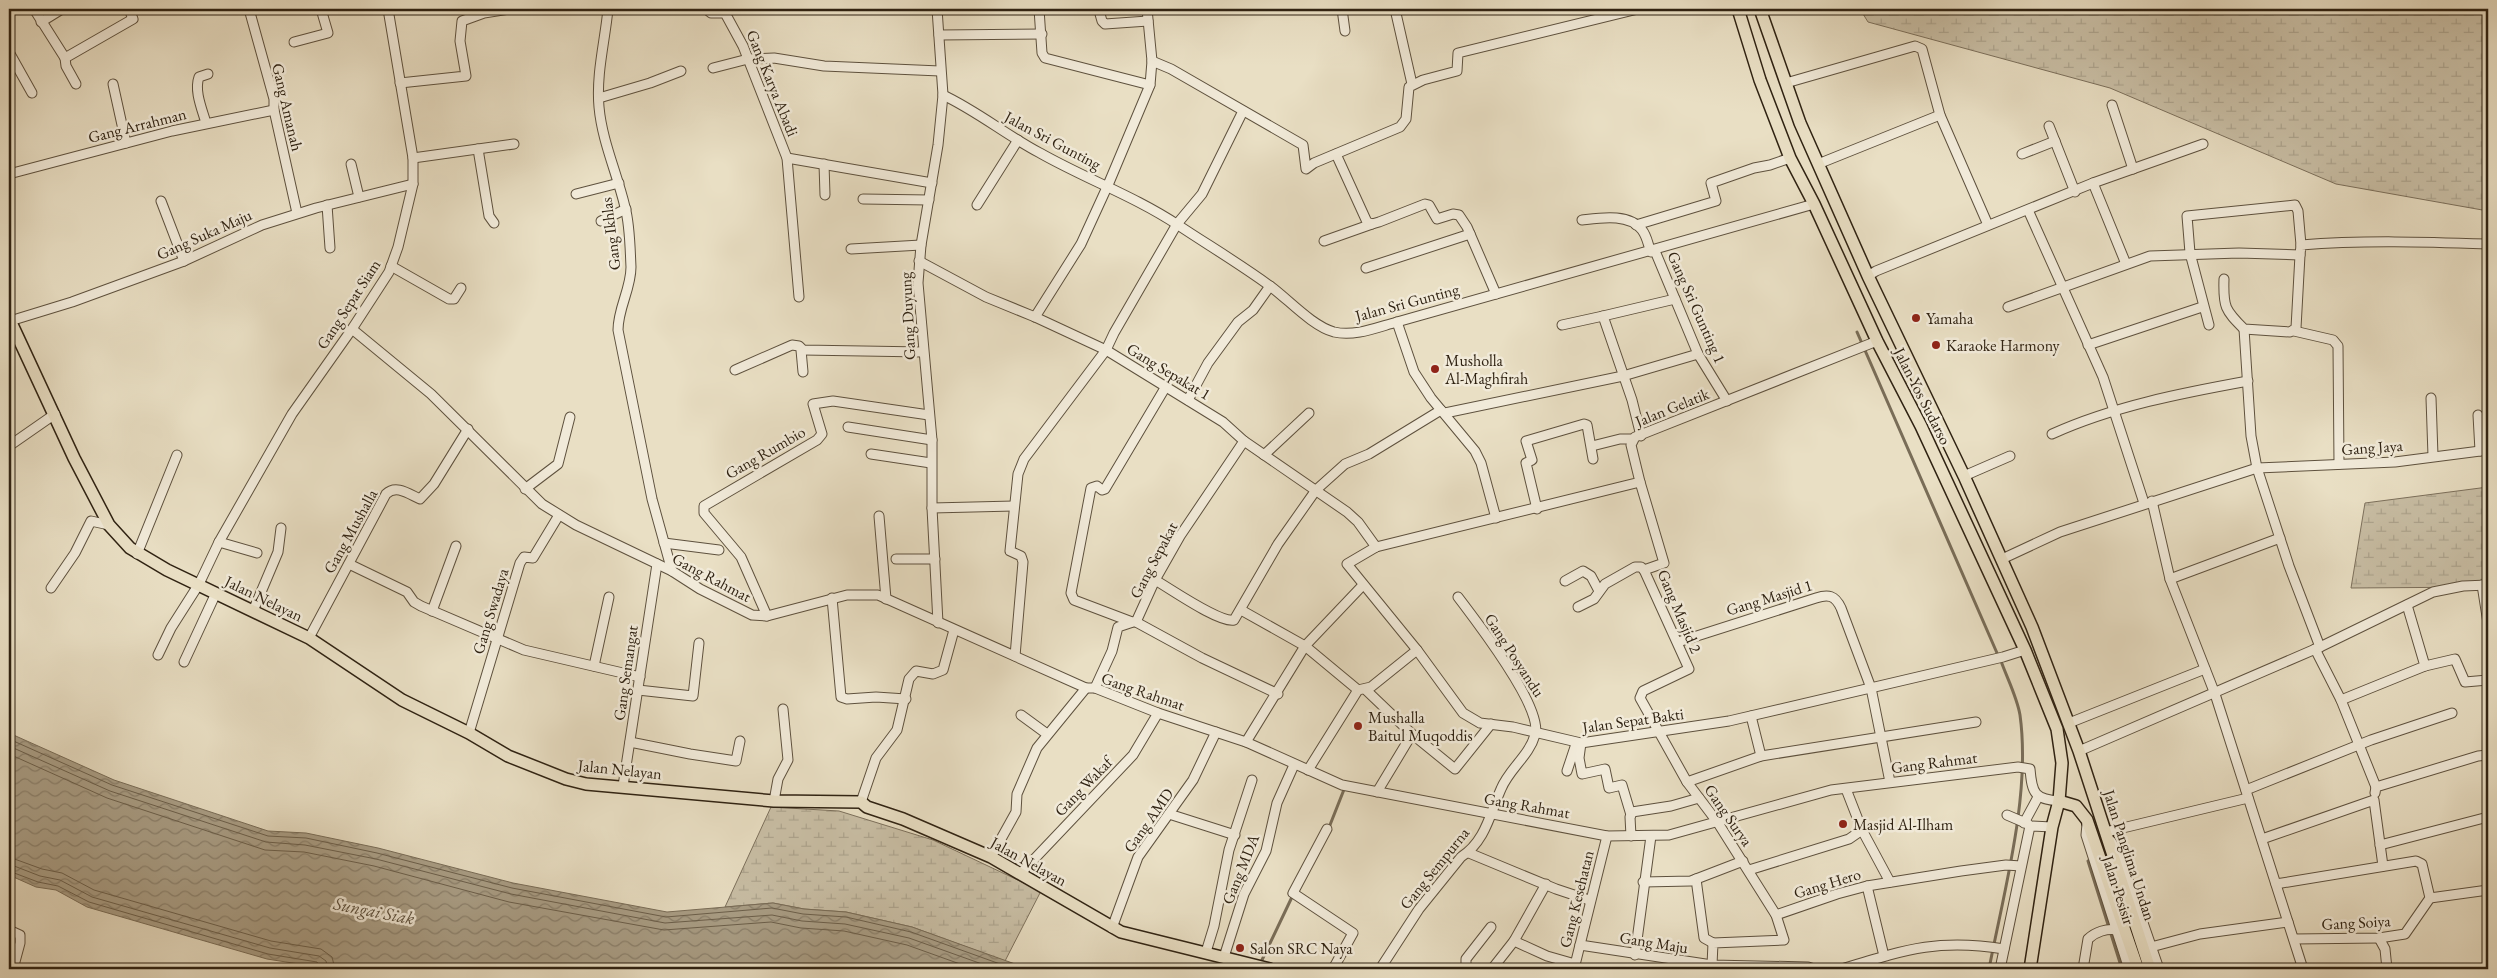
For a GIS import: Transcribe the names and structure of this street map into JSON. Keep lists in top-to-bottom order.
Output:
{
  "streets": {
    "main road": ["Jalan Yos Sudarso", "Jalan Nelayan", "Jalan Panglima Undan"],
    "street": [
      "Gang Karya Abadi",
      "Gang Amanah",
      "Gang Arrahman",
      "Jalan Sri Gunting",
      "Gang Suka Maju",
      "Gang Ikhlas",
      "Gang Sepat Siam",
      "Gang Sri Gunting 1",
      "Gang Duyung",
      "Gang Sepakat 1",
      "Jalan Gelatik",
      "Gang Jaya",
      "Gang Rumbio",
      "Gang Mushalla",
      "Gang Sepakat",
      "Gang Rahmat",
      "Gang Masjid 1",
      "Gang Swadaya",
      "Gang Masjid 2",
      "Gang Posyandu",
      "Gang Semangat",
      "Jalan Sepat Bakti",
      "Gang Wakaf",
      "Gang Surya",
      "Gang AMD",
      "Gang Sempurna",
      "Gang MDA",
      "Gang Hero",
      "Jalan Pesisir",
      "Gang Kesehatan",
      "Gang Soiya",
      "Gang Maju"
    ]
  },
  "crossings": [
    ["Gang Amanah", "Gang Arrahman"],
    ["Gang Amanah", "Gang Suka Maju"],
    ["Jalan Sri Gunting", "Gang Sri Gunting 1"],
    ["Jalan Sri Gunting", "Gang Duyung"],
    ["Jalan Sri Gunting", "Jalan Yos Sudarso"],
    ["Gang Suka Maju", "Gang Sepat Siam"],
    ["Gang Suka Maju", "Jalan Nelayan"],
    ["Gang Ikhlas", "Gang Rahmat"],
    ["Gang Sepat Siam", "Gang Rahmat"],
    ["Gang Sepat Siam", "Jalan Nelayan"],
    ["Gang Sri Gunting 1", "Jalan Gelatik"],
    ["Gang Duyung", "Gang Sepakat 1"],
    ["Gang Duyung", "Gang Rumbio"],
    ["Gang Duyung", "Gang Rahmat"],
    ["Gang Sepakat 1", "Gang Sepakat"],
    ["Gang Sepakat 1", "Jalan Sepat Bakti"],
    ["Jalan Yos Sudarso", "Jalan Gelatik"],
    ["Jalan Yos Sudarso", "Gang Jaya"],
    ["Jalan Yos Sudarso", "Jalan Sepat Bakti"],
    ["Jalan Yos Sudarso", "Jalan Panglima Undan"],
    ["Jalan Gelatik", "Gang Masjid 2"],
    ["Gang Rumbio", "Gang Rahmat"],
    ["Gang Mushalla", "Gang Rahmat"],
    ["Gang Mushalla", "Jalan Nelayan"],
    ["Gang Sepakat", "Gang Rahmat"],
    ["Gang Sepakat", "Jalan Nelayan"],
    ["Gang Rahmat", "Gang Swadaya"],
    ["Gang Rahmat", "Gang Semangat"],
    ["Gang Rahmat", "Gang Wakaf"],
    ["Gang Rahmat", "Gang Surya"],
    ["Gang Rahmat", "Gang AMD"],
    ["Gang Rahmat", "Gang Sempurna"],
    ["Gang Rahmat", "Gang MDA"],
    ["Gang Rahmat", "Gang Kesehatan"],
    ["Gang Masjid 1", "Gang Masjid 2"],
    ["Gang Masjid 1", "Jalan Sepat Bakti"],
    ["Jalan Nelayan", "Gang Swadaya"],
    ["Jalan Nelayan", "Gang Semangat"],
    ["Jalan Nelayan", "Gang Wakaf"],
    ["Jalan Nelayan", "Gang AMD"],
    ["Jalan Nelayan", "Gang MDA"],
    ["Gang Masjid 2", "Jalan Sepat Bakti"],
    ["Gang Masjid 2", "Gang Surya"],
    ["Gang Posyandu", "Jalan Sepat Bakti"],
    ["Gang Posyandu", "Gang Sempurna"],
    ["Jalan Sepat Bakti", "Gang Surya"],
    ["Jalan Sepat Bakti", "Gang Sempurna"],
    ["Gang Surya", "Gang Hero"],
    ["Jalan Panglima Undan", "Jalan Pesisir"],
    ["Gang Kesehatan", "Gang Maju"]
  ],
  "water": ["Sungai Siak"],
  "places": [
    "Yamaha",
    "Karaoke Harmony",
    "Musholla Al-Maghfirah",
    "Mushalla Baitul Muqoddis",
    "Masjid Al-Ilham",
    "Salon SRC Naya"
  ]
}
